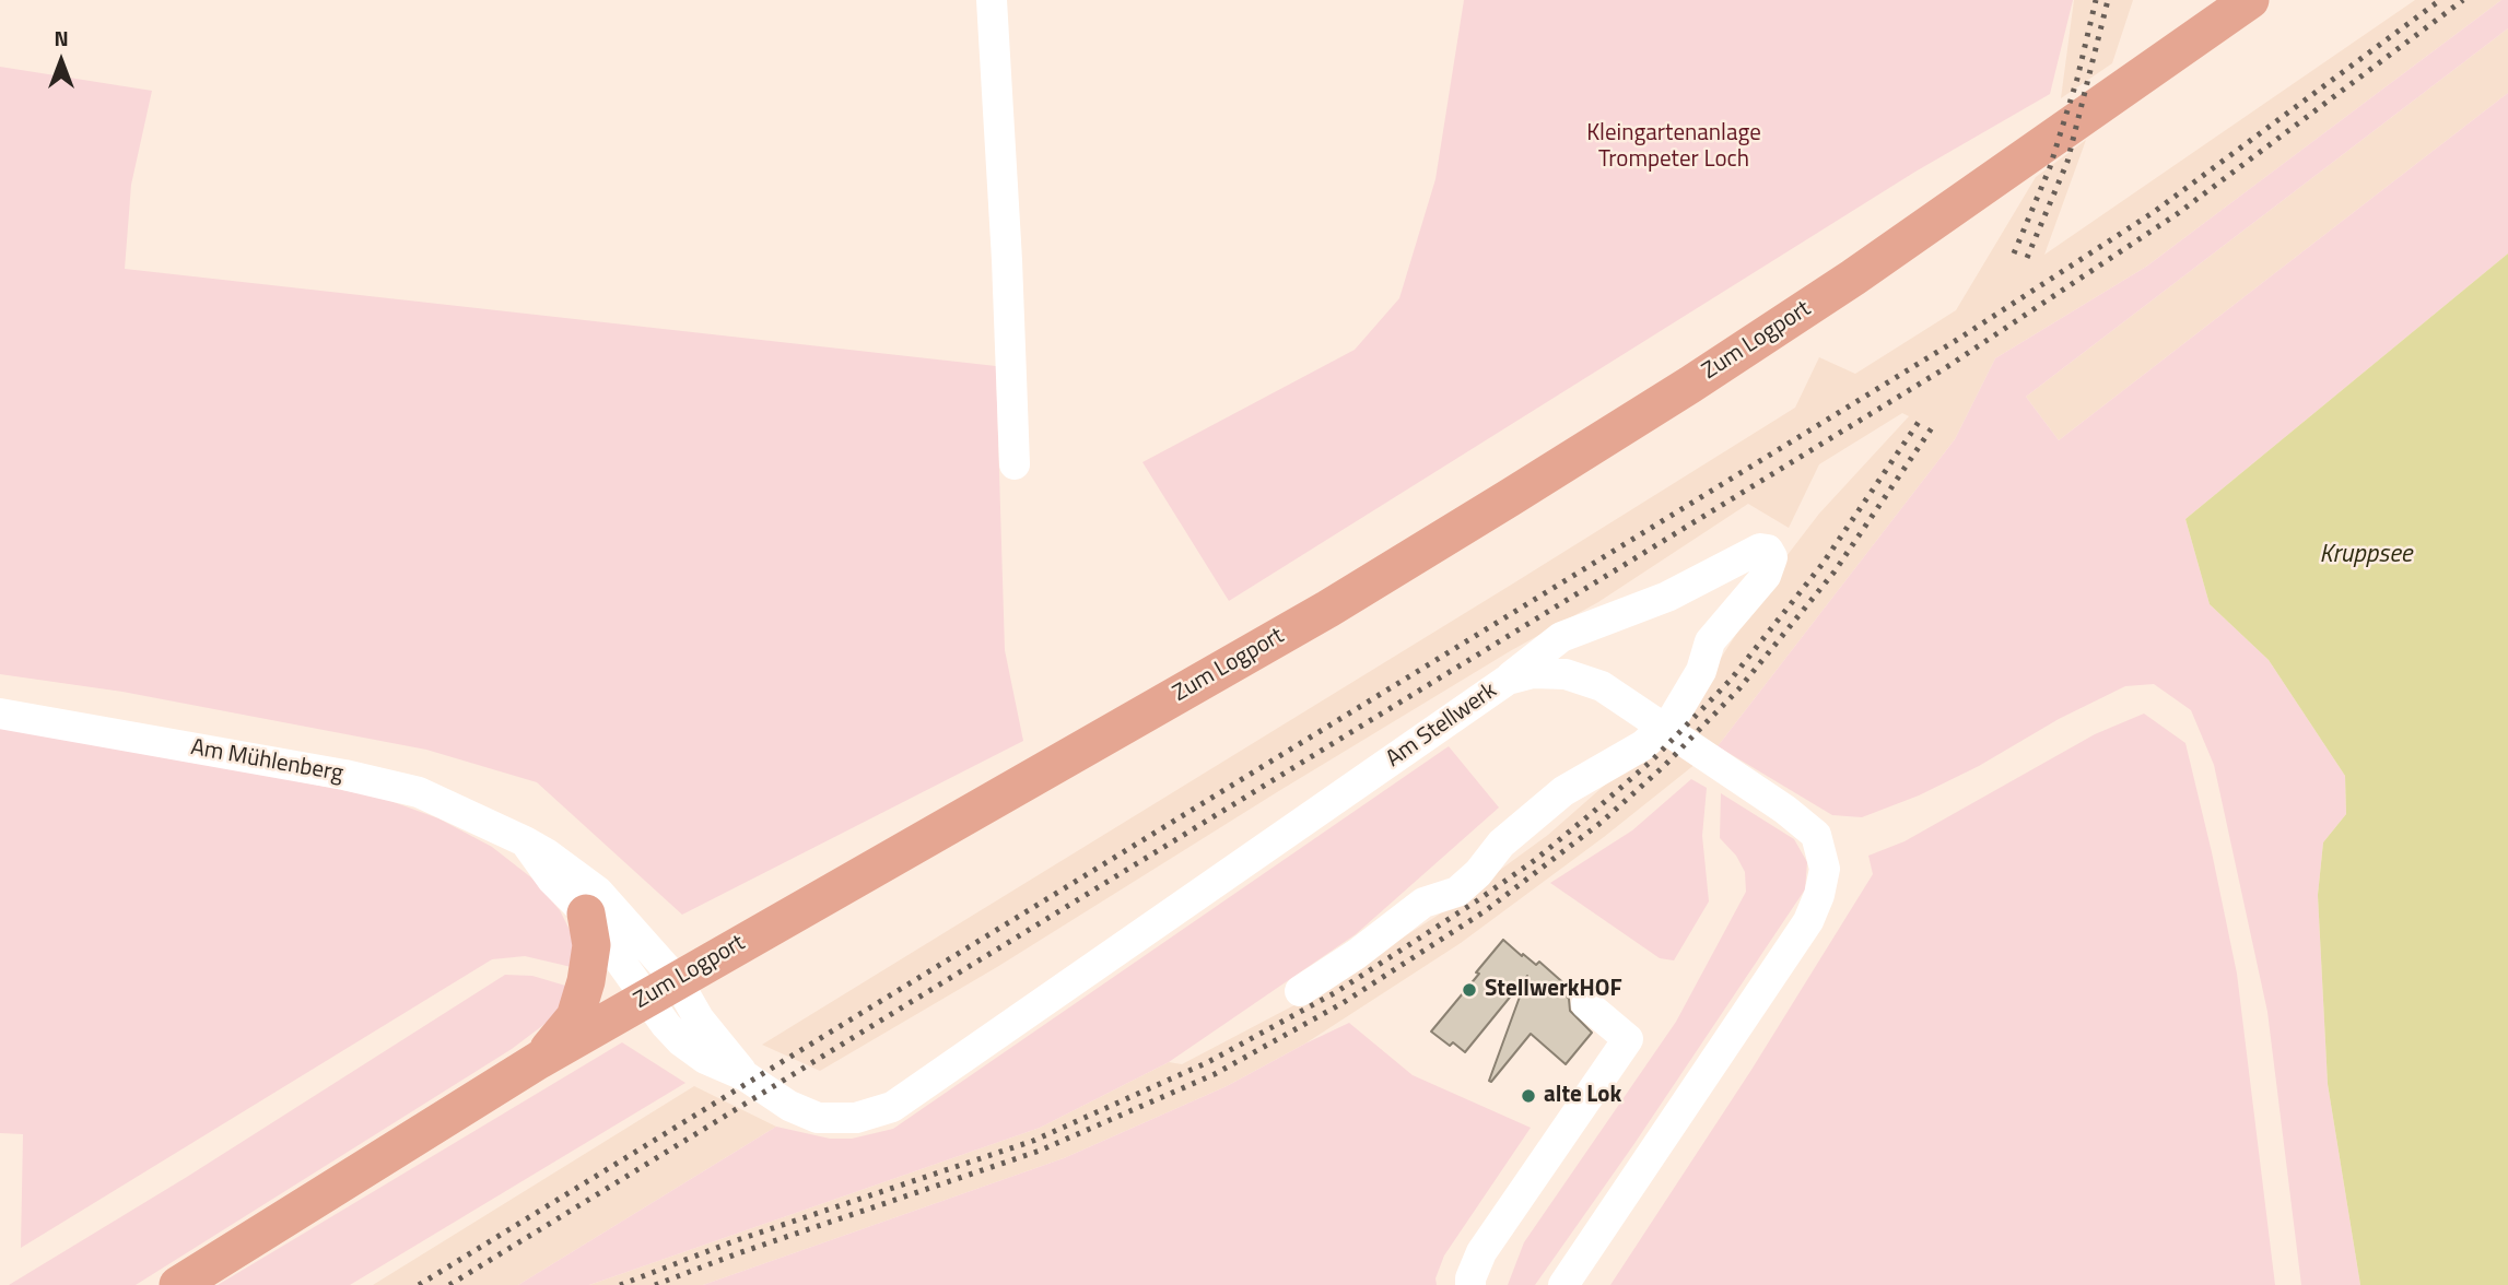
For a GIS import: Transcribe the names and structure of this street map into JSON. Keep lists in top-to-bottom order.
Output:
{
  "streets": {
    "main road": ["Zum Logport"],
    "street": ["Am Stellwerk", "Am Mühlenberg"]
  },
  "crossings": [
    ["Zum Logport", "Am Stellwerk"],
    ["Zum Logport", "Am Mühlenberg"],
    ["Am Stellwerk", "Am Mühlenberg"]
  ],
  "water": ["Kruppsee"],
  "parks": ["Kleingartenanlage Trompeter Loch"],
  "places": ["StellwerkHOF", "alte Lok"],
  "north": "top"
}
